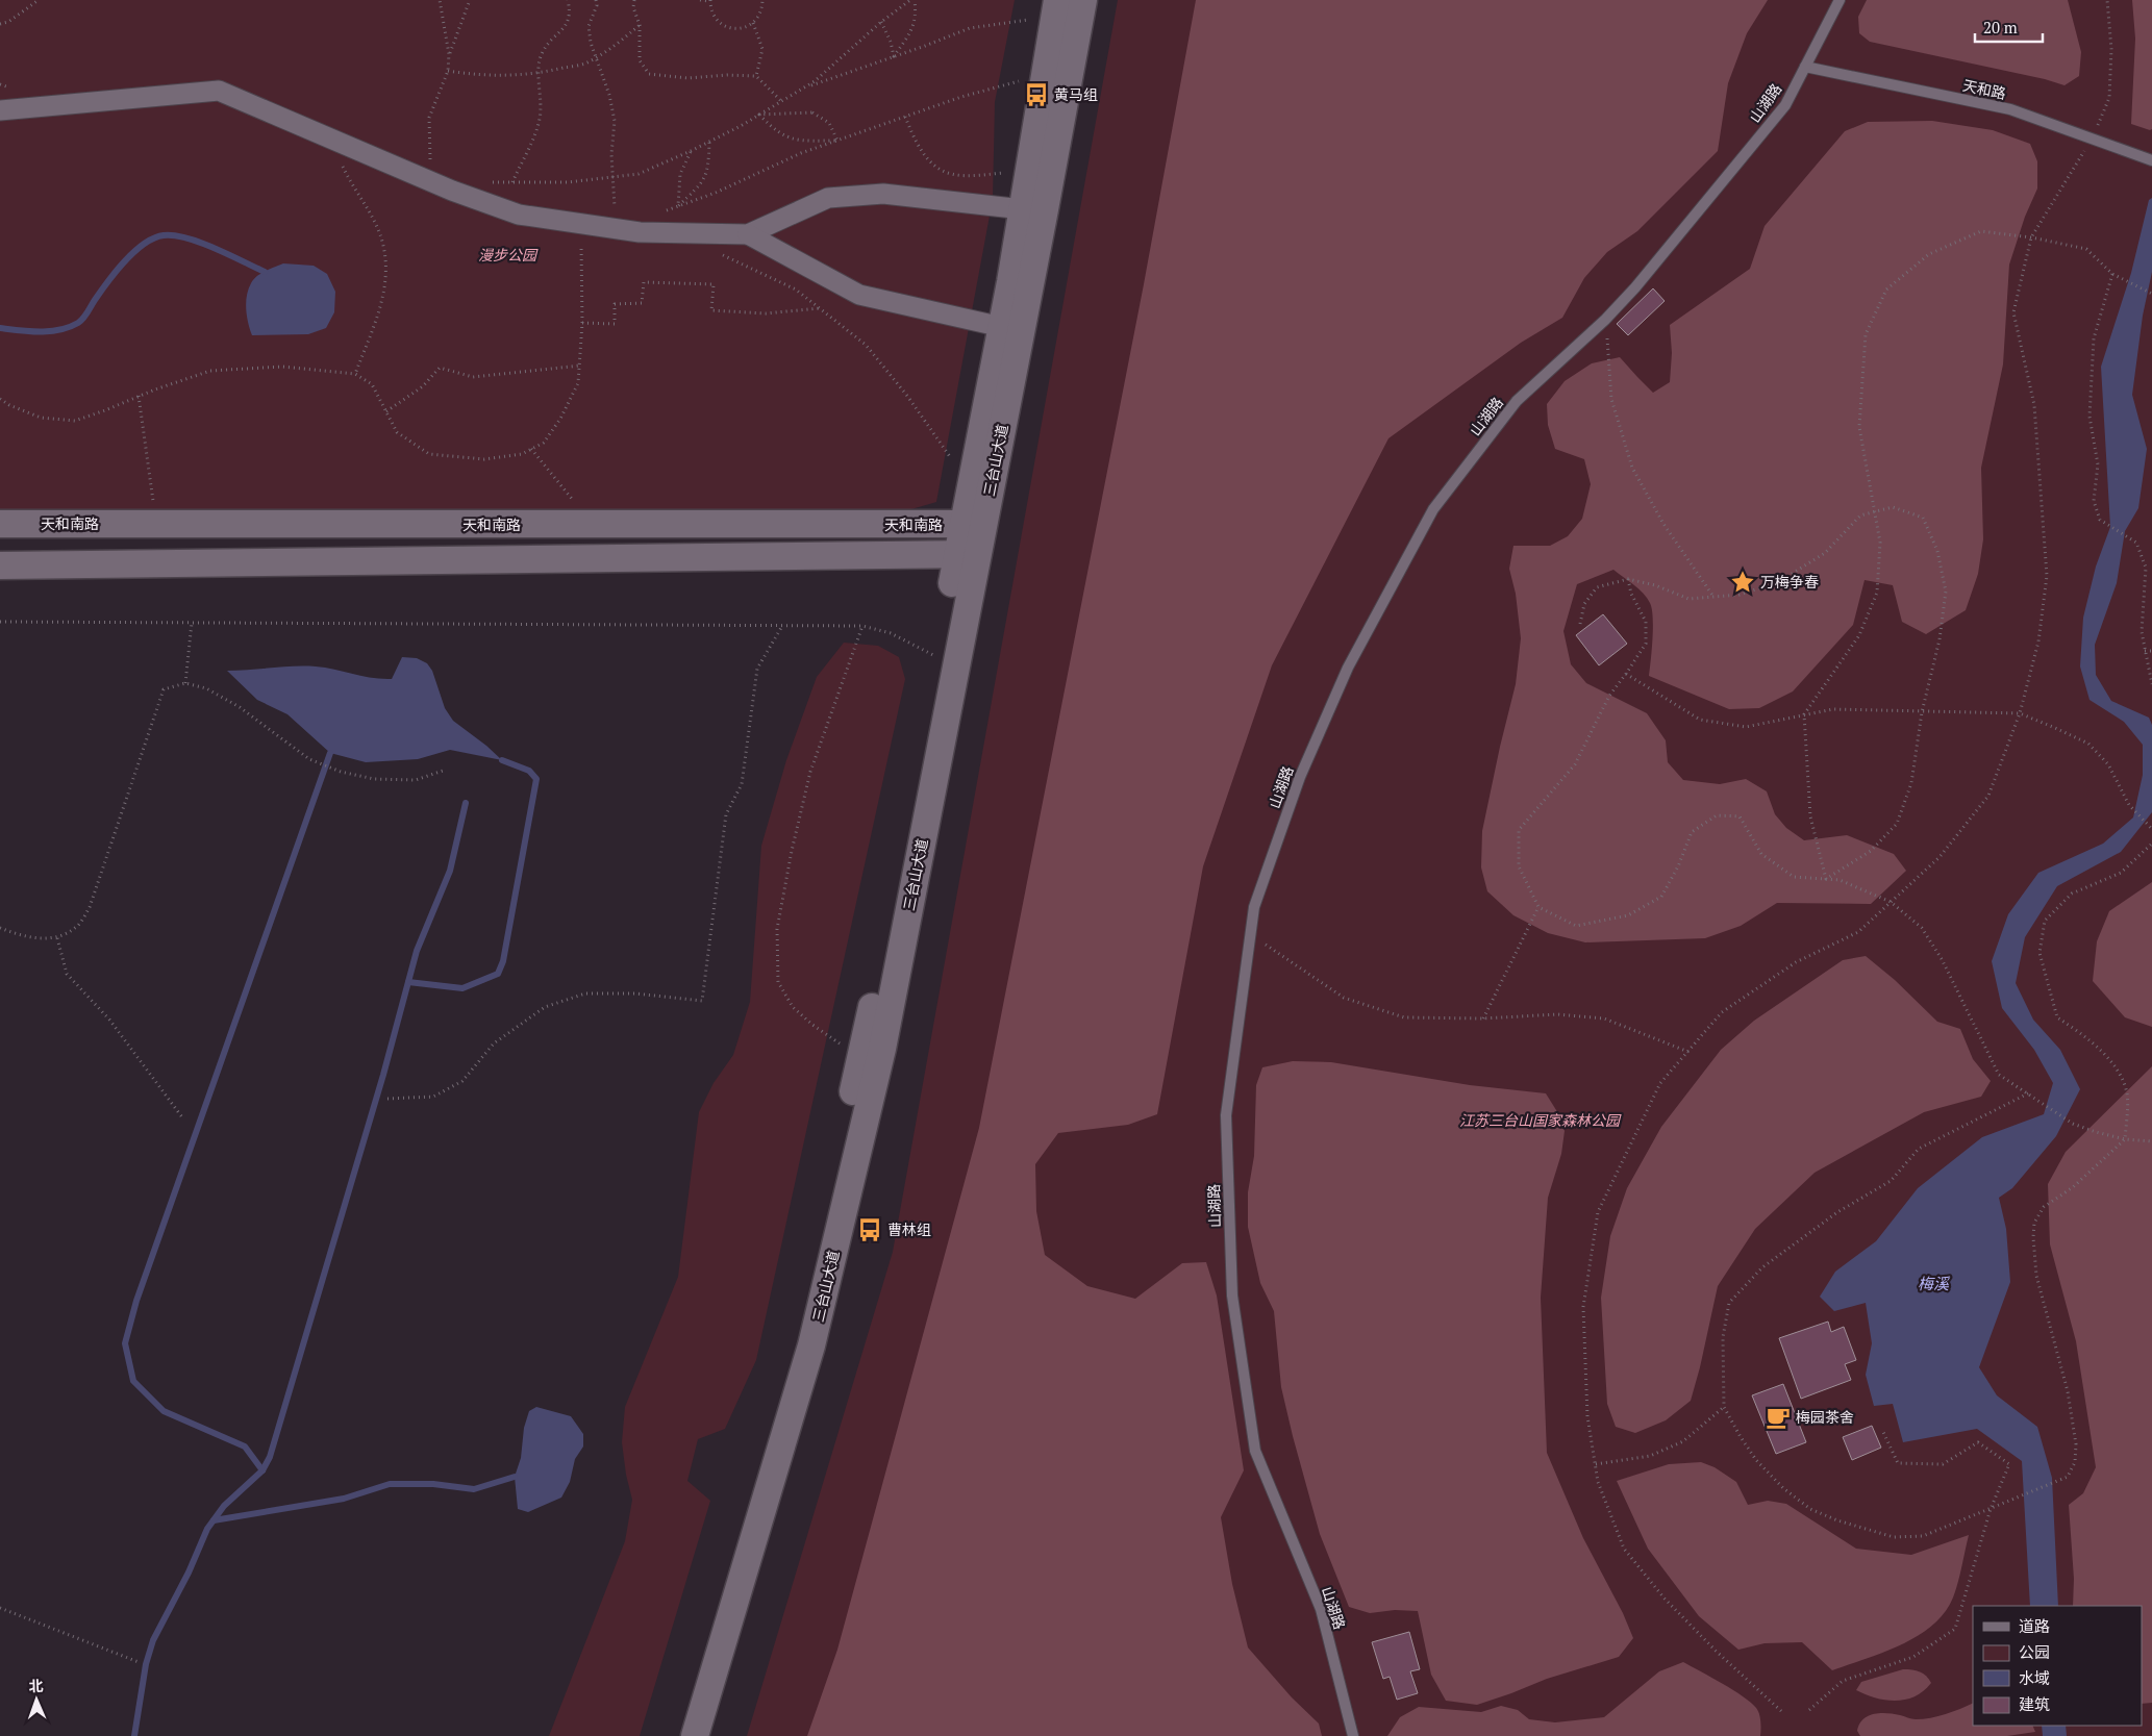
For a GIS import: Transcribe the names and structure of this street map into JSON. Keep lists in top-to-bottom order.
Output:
{
  "streets": {
    "main road": ["三台山大道", "天和南路"],
    "lane": ["天和路", "山湖路"]
  },
  "crossings": [
    ["天和路", "山湖路"],
    ["三台山大道", "天和南路"]
  ],
  "water": ["梅溪"],
  "parks": ["漫步公园", "江苏三台山国家森林公园"],
  "places": {
    "bus stop": ["黄马组", "曹林组"],
    "place": ["万梅争春"],
    "cafe": ["梅园茶舍"]
  },
  "legend": [
    "道路",
    "公园",
    "水域",
    "建筑"
  ],
  "scale_bar": "20 m",
  "north": "top"
}
